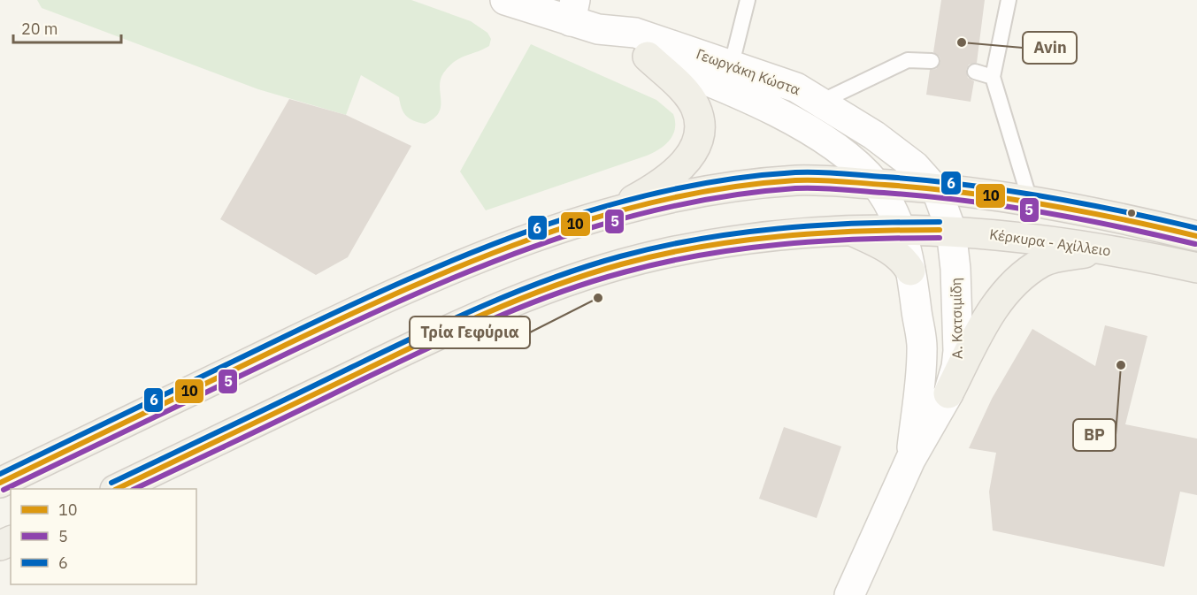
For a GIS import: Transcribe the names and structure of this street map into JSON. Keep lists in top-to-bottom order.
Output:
{
  "streets": {
    "main road": ["Γεωργάκη Κώστα", "Κέρκυρα - Αχίλλειο", "Α. Κατσιμίδη"]
  },
  "crossings": [
    ["Γεωργάκη Κώστα", "Κέρκυρα - Αχίλλειο"],
    ["Γεωργάκη Κώστα", "Α. Κατσιμίδη"],
    ["Κέρκυρα - Αχίλλειο", "Α. Κατσιμίδη"]
  ],
  "places": ["Avin", "Τρία Γεφύρια", "BP"],
  "lines": ["transit line 6", "transit line 10", "transit line 5"],
  "legend": ["10", "5", "6"],
  "scale_bar": "20 m"
}
